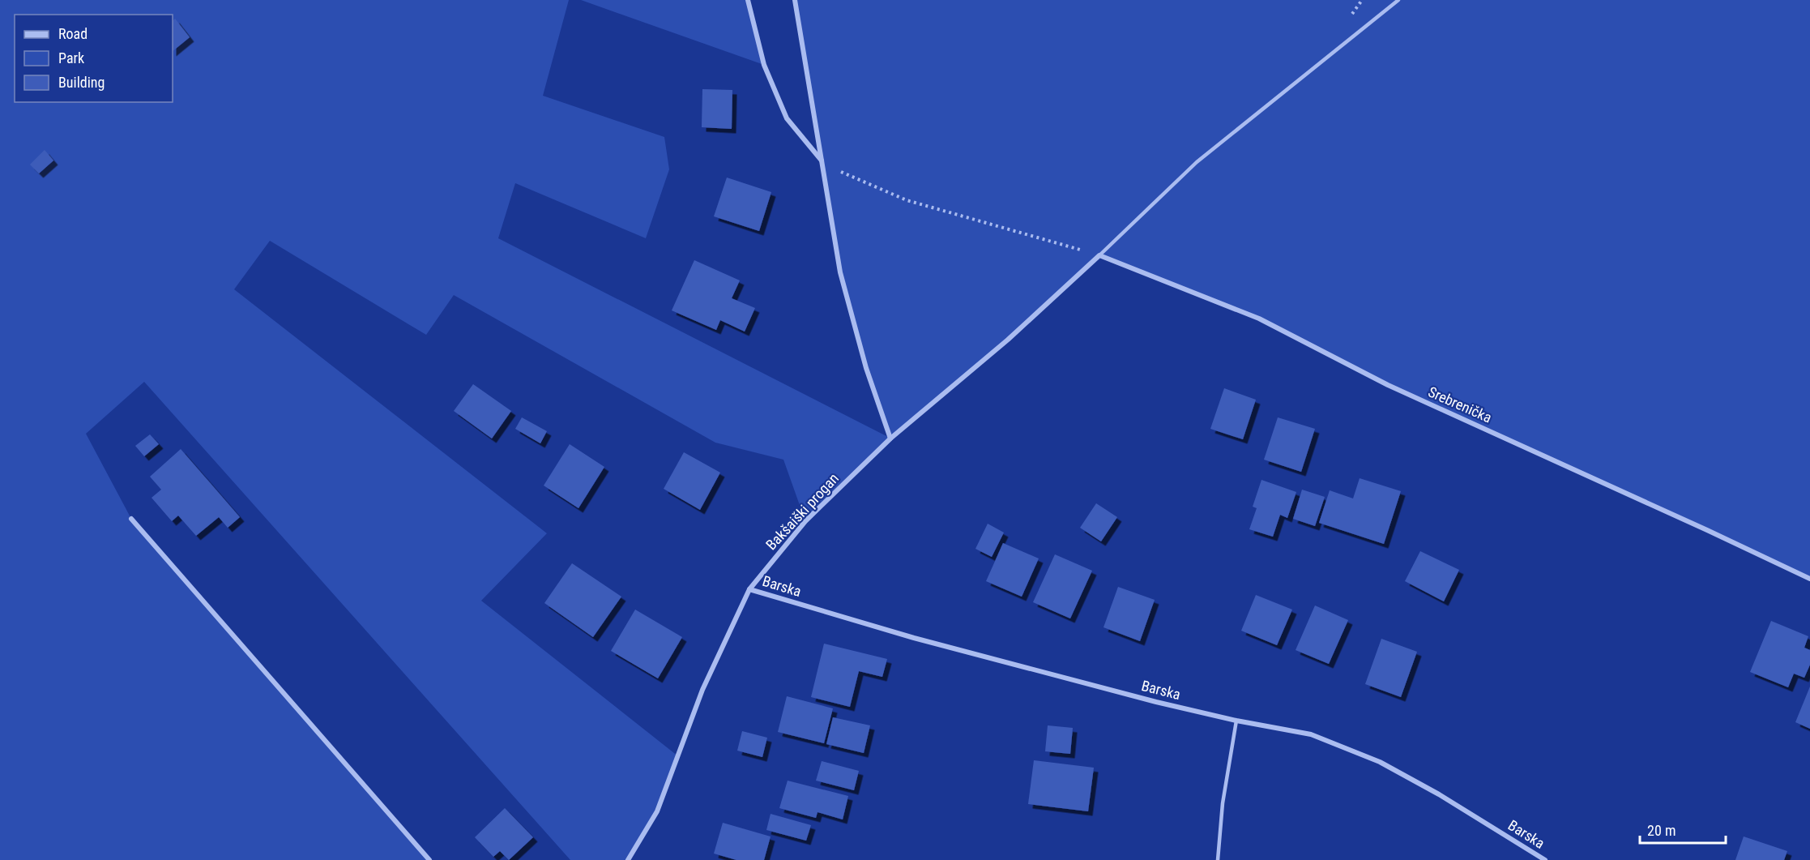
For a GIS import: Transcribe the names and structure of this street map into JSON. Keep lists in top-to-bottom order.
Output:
{
  "streets": {
    "street": ["Srebrenička", "Bakšaiški progan", "Barska"]
  },
  "crossings": [
    ["Srebrenička", "Bakšaiški progan"],
    ["Bakšaiški progan", "Barska"]
  ],
  "legend": ["Road", "Park", "Building"],
  "scale_bar": "20 m"
}
